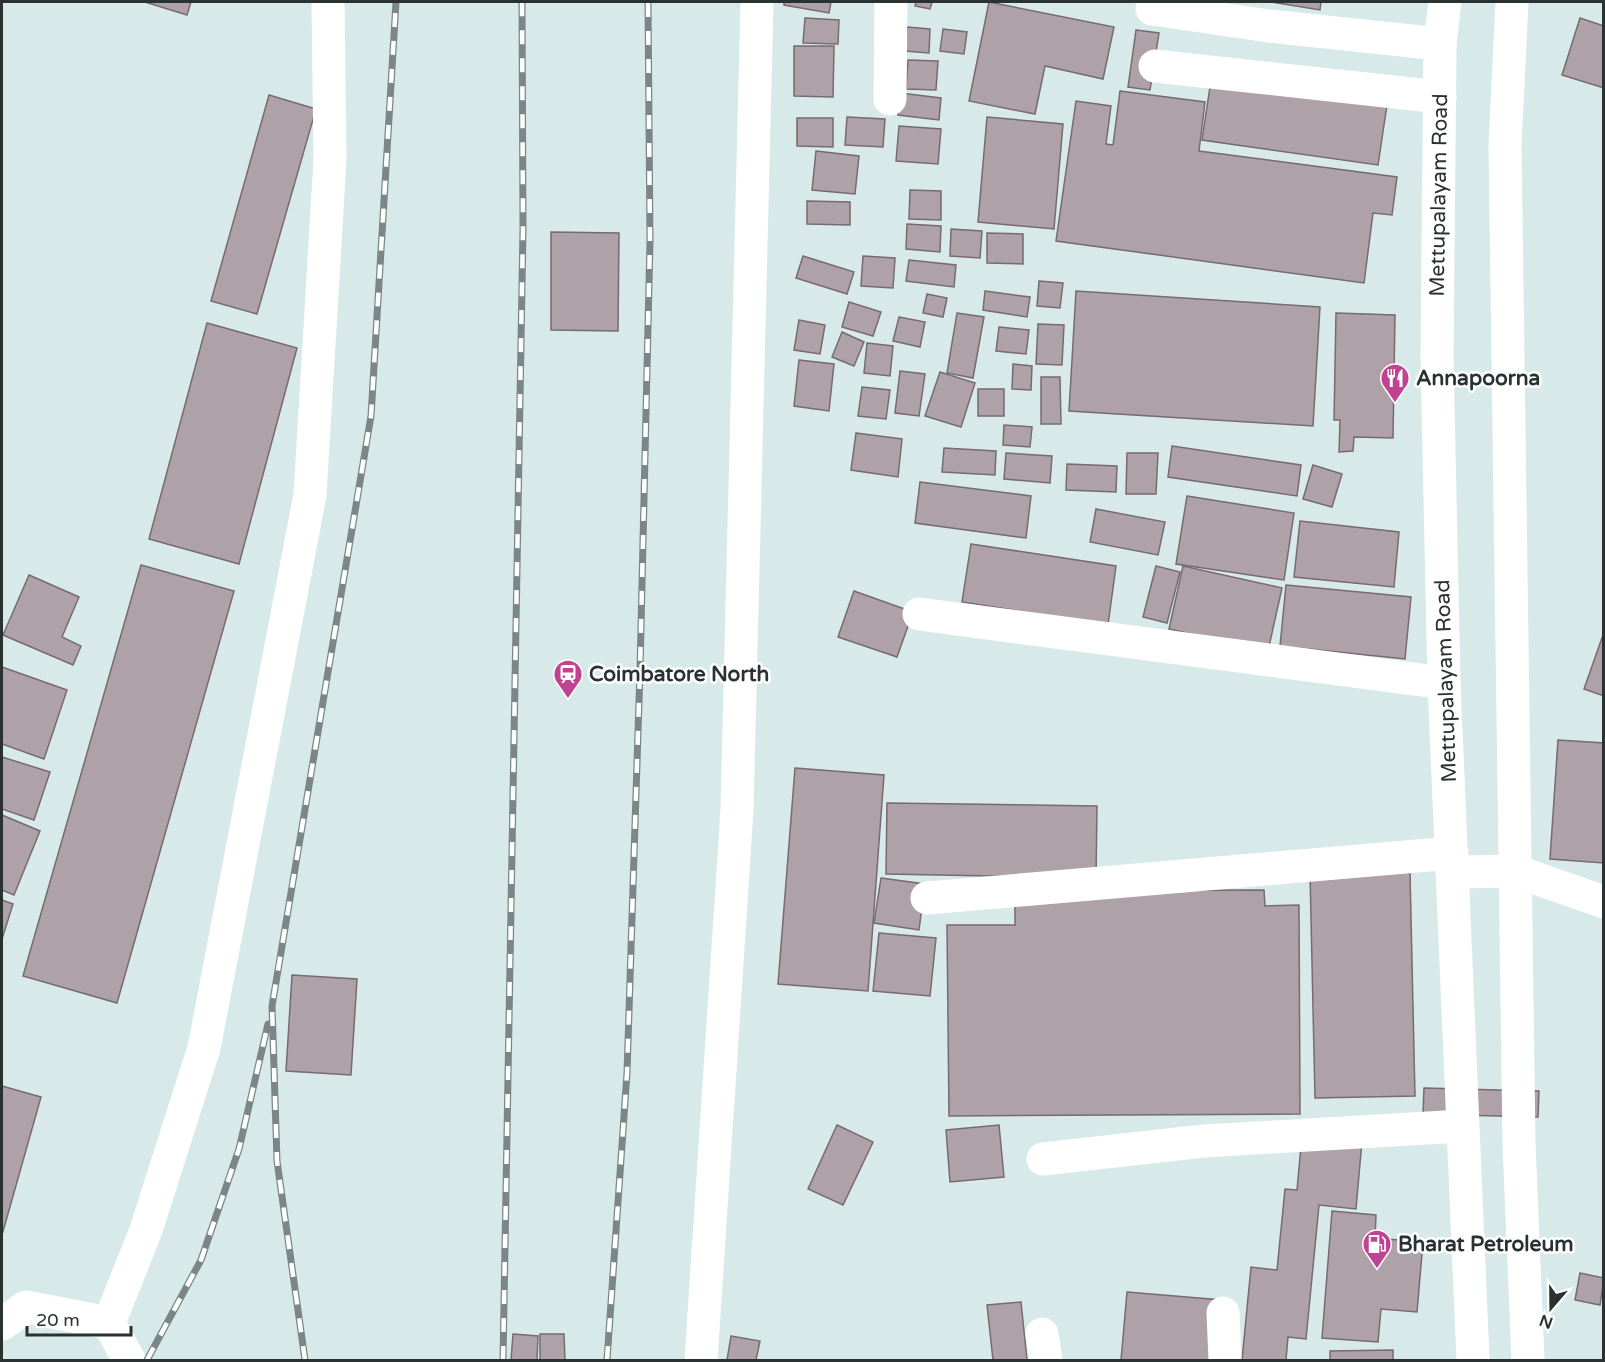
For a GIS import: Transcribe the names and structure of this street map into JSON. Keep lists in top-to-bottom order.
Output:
{
  "streets": {
    "main road": ["Mettupalayam Road"]
  },
  "places": {
    "restaurant": ["Annapoorna"],
    "station": ["Coimbatore North"],
    "fuel station": ["Bharat Petroleum"]
  },
  "scale_bar": "20 m",
  "north": "bottom"
}
